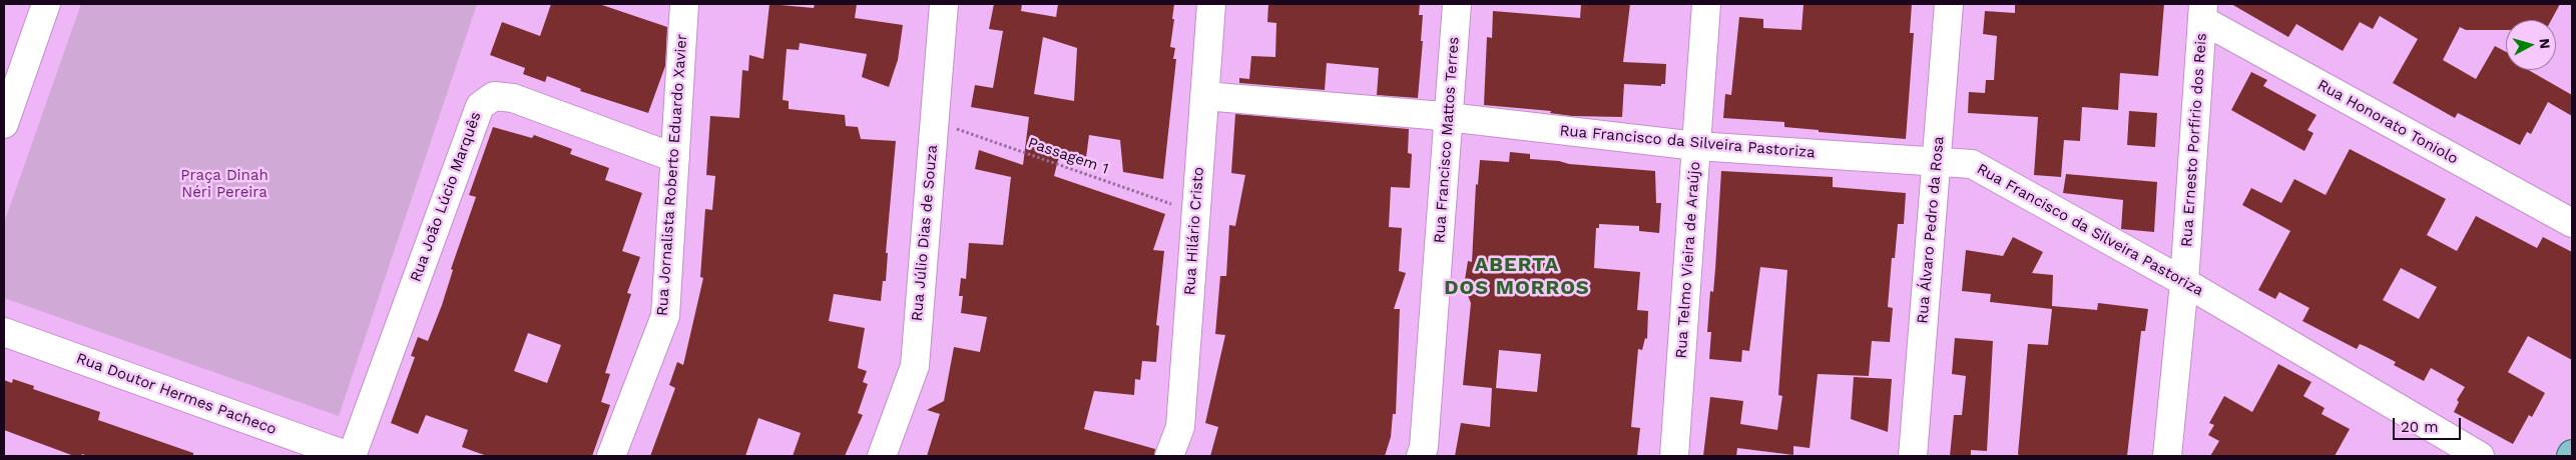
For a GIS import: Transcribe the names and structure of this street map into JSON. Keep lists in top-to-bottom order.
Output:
{
  "streets": {
    "street": [
      "Rua Honorato Toniolo",
      "Rua Francisco Mattos Terres",
      "Rua Ernesto Porfírio dos Reis",
      "Rua Francisco da Silveira Pastoriza",
      "Rua Jornalista Roberto Eduardo Xavier",
      "Rua João Lúcio Marquês",
      "Rua Álvaro Pedro da Rosa",
      "Rua Hilário Cristo",
      "Rua Júlio Dias de Souza",
      "Rua Telmo Vieira de Araújo",
      "Rua Doutor Hermes Pacheco"
    ],
    "path": ["Passagem 1"]
  },
  "crossings": [
    ["Rua Honorato Toniolo", "Rua Ernesto Porfírio dos Reis"],
    ["Rua Francisco Mattos Terres", "Rua Francisco da Silveira Pastoriza"],
    ["Rua Ernesto Porfírio dos Reis", "Rua Francisco da Silveira Pastoriza"],
    ["Rua Francisco da Silveira Pastoriza", "Rua Álvaro Pedro da Rosa"],
    ["Rua Francisco da Silveira Pastoriza", "Rua Hilário Cristo"],
    ["Rua Francisco da Silveira Pastoriza", "Rua Telmo Vieira de Araújo"],
    ["Passagem 1", "Rua Hilário Cristo"],
    ["Passagem 1", "Rua Júlio Dias de Souza"],
    ["Rua Jornalista Roberto Eduardo Xavier", "Rua João Lúcio Marquês"],
    ["Rua João Lúcio Marquês", "Rua Doutor Hermes Pacheco"]
  ],
  "districts": ["ABERTA DOS MORROS"],
  "parks": ["Praça Dinah Néri Pereira"],
  "scale_bar": "20 m",
  "north": "right"
}
